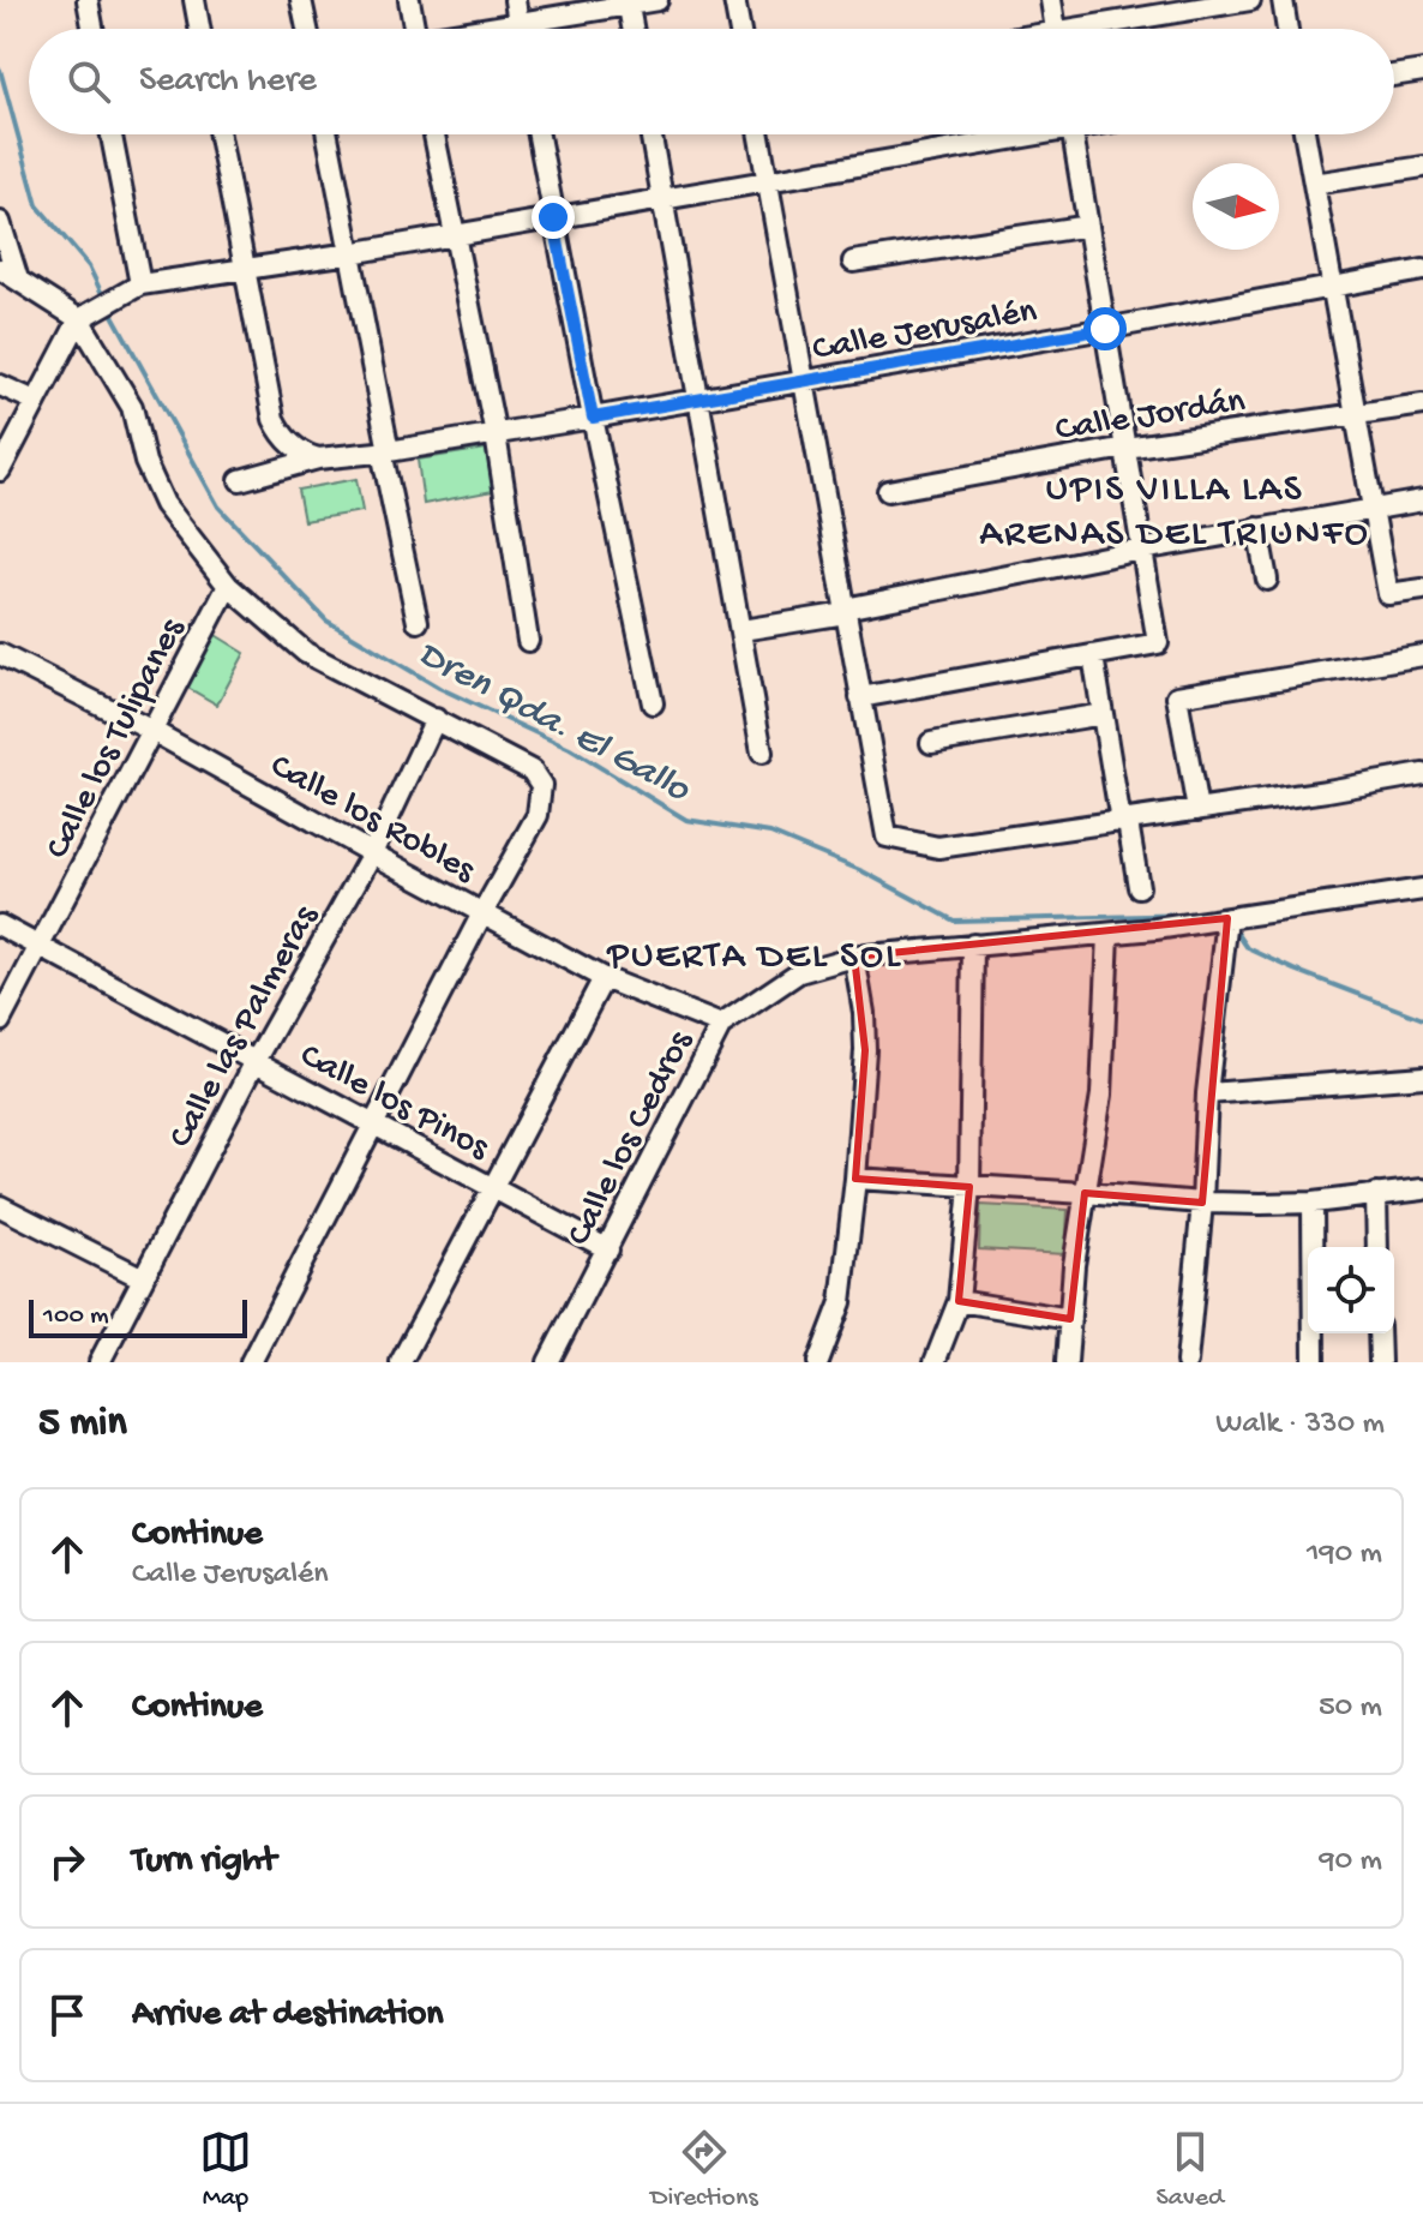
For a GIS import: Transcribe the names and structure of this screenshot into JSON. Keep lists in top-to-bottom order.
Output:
{
  "streets": {
    "street": [
      "Calle Jerusalén",
      "Calle Jordán",
      "Calle los Tulipanes",
      "Calle los Robles",
      "Calle las Palmeras",
      "Calle los Pinos",
      "Calle los Cedros"
    ]
  },
  "crossings": [
    ["Calle los Tulipanes", "Calle los Robles"],
    ["Calle los Tulipanes", "Calle los Pinos"],
    ["Calle los Robles", "Calle las Palmeras"],
    ["Calle los Robles", "Calle los Cedros"],
    ["Calle las Palmeras", "Calle los Pinos"],
    ["Calle los Pinos", "Calle los Cedros"]
  ],
  "districts": ["UPIS VILLA LAS ARENAS DEL TRIUNFO", "PUERTA DEL SOL"],
  "water": ["Dren Qda. El Gallo"],
  "scale_bar": "100 m",
  "north": "right",
  "page": {
    "search": "Search here",
    "scale": "100 m",
    "heading": ["5 min", "Walk · 330 m"],
    "list": [
      ["Continue", "Calle Jerusalén", "190 m"],
      ["Continue", "50 m"],
      ["Turn right", "90 m"],
      "Arrive at destination"
    ],
    "nav": ["Map", "Directions", "Saved"]
  }
}
